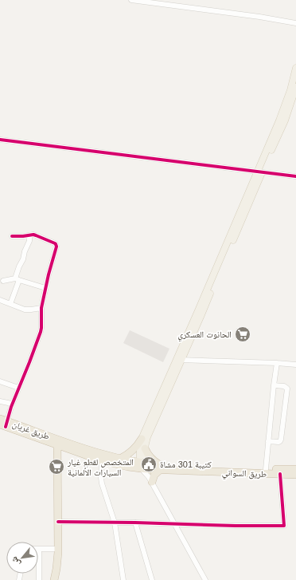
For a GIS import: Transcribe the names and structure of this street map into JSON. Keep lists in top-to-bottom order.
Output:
{
  "streets": {
    "highway": ["طريق غريان", "طريق السواني"]
  },
  "crossings": [
    ["طريق غريان", "طريق السواني"]
  ],
  "places": {
    "supermarket": ["الحانوت العسكري", "المتخصص لقطع غيار السيارات الألمانية"],
    "public building": ["كتيبة 301 مشاة"]
  },
  "north": "bottom left"
}
